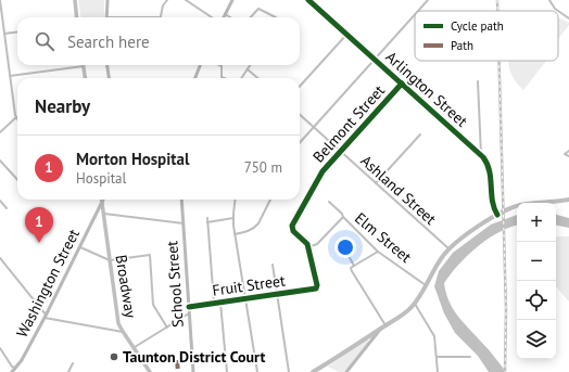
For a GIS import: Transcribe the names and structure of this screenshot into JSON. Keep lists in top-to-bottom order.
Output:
{
  "streets": {
    "main road": ["Broadway"],
    "street": [
      "Arlington Street",
      "Belmont Street",
      "Ashland Street",
      "Elm Street",
      "Washington Street",
      "School Street",
      "Fruit Street"
    ]
  },
  "crossings": [
    ["Arlington Street", "Belmont Street"],
    ["Belmont Street", "Ashland Street"],
    ["Belmont Street", "Fruit Street"],
    ["Washington Street", "Broadway"],
    ["School Street", "Fruit Street"]
  ],
  "places": ["Taunton District Court"],
  "legend": ["Cycle path", "Path"],
  "page": {
    "search": "Search here",
    "heading": "Nearby",
    "list": [
      {
        "mark": "1",
        "name": "Morton Hospital",
        "note": "Hospital",
        "value": "750 m"
      }
    ],
    "map_buttons": ["+", "−"],
    "pins": "1"
  }
}
